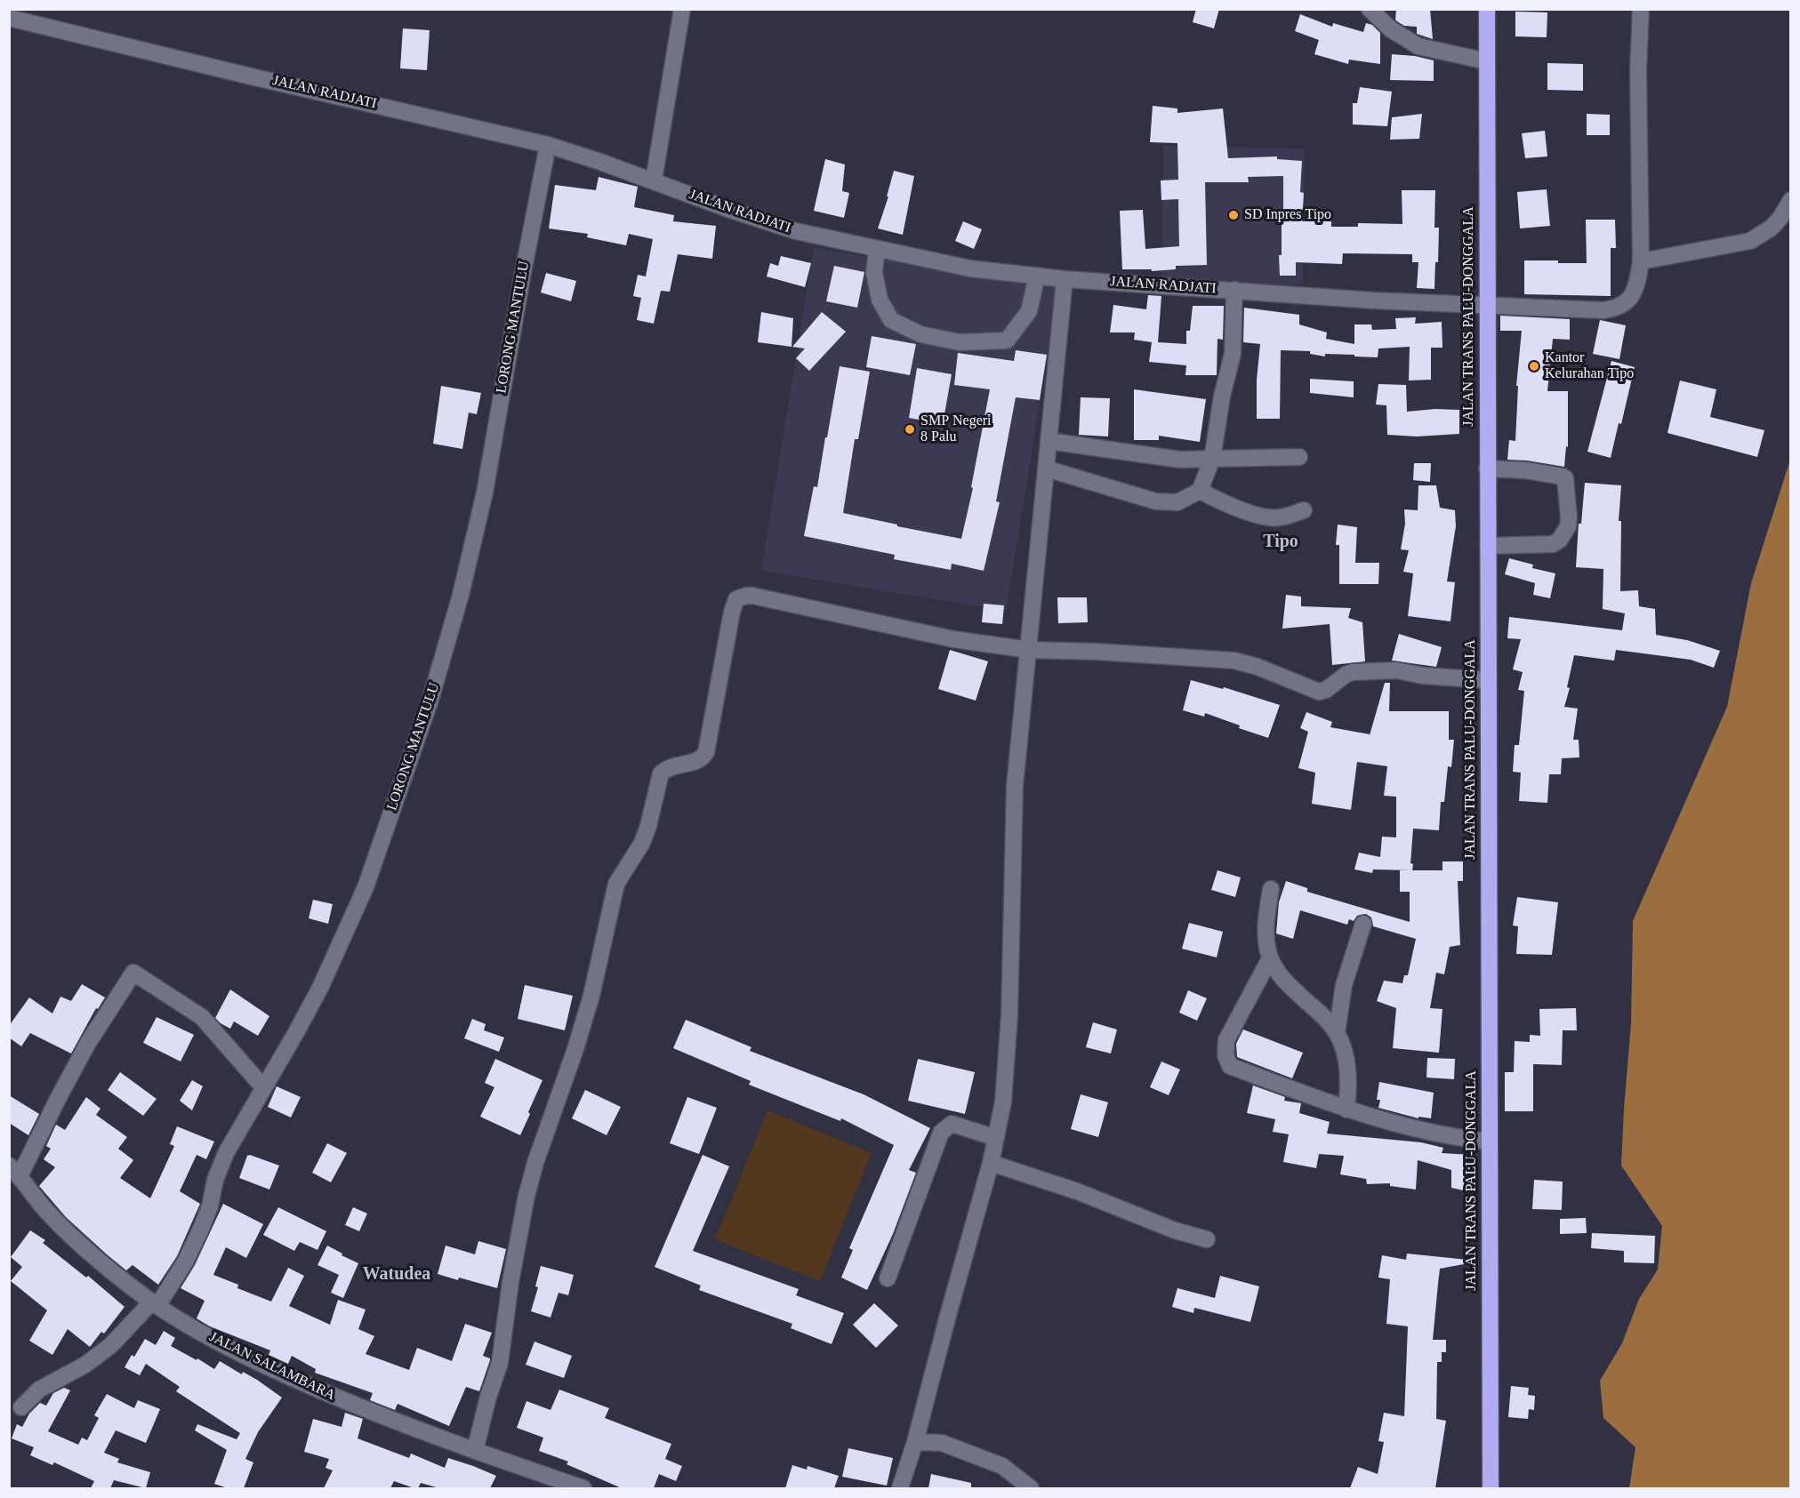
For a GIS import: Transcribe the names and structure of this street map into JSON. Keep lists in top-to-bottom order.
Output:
{
  "streets": {
    "highway": ["JALAN TRANS PALU-DONGGALA"],
    "street": ["JALAN RADJATI", "LORONG MANTULU", "JALAN SALAMBARA"]
  },
  "crossings": [
    ["JALAN RADJATI", "JALAN TRANS PALU-DONGGALA"],
    ["JALAN RADJATI", "LORONG MANTULU"],
    ["LORONG MANTULU", "JALAN SALAMBARA"]
  ],
  "districts": ["Tipo", "Watudea"],
  "places": ["SD Inpres Tipo", "Kantor Kelurahan Tipo", "SMP Negeri 8 Palu"]
}
